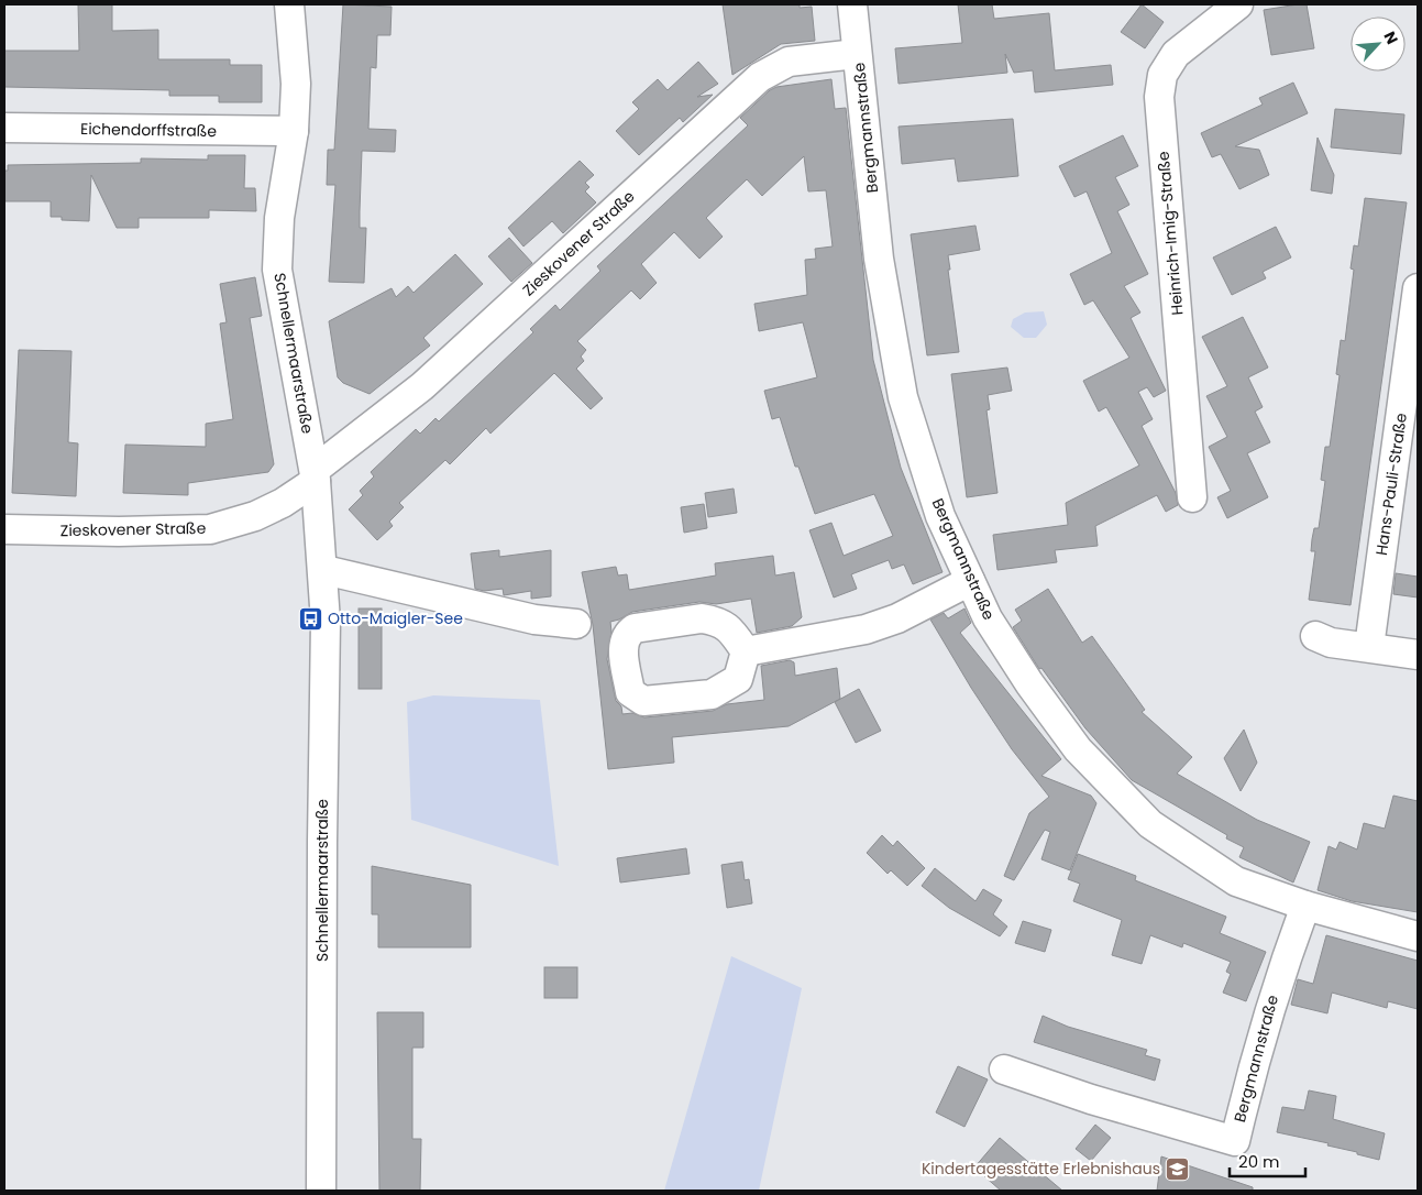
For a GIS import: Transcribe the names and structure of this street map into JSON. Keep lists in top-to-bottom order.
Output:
{
  "streets": {
    "street": [
      "Bergmannstraße",
      "Eichendorffstraße",
      "Heinrich-Imig-Straße",
      "Zieskovener Straße",
      "Schnellermaarstraße",
      "Hans-Pauli-Straße"
    ]
  },
  "crossings": [
    ["Bergmannstraße", "Zieskovener Straße"],
    ["Eichendorffstraße", "Schnellermaarstraße"],
    ["Zieskovener Straße", "Schnellermaarstraße"]
  ],
  "places": {
    "bus stop": ["Otto-Maigler-See"],
    "school or university": ["Kindertagesstätte Erlebnishaus"]
  },
  "scale_bar": "20 m",
  "north": "top right"
}
